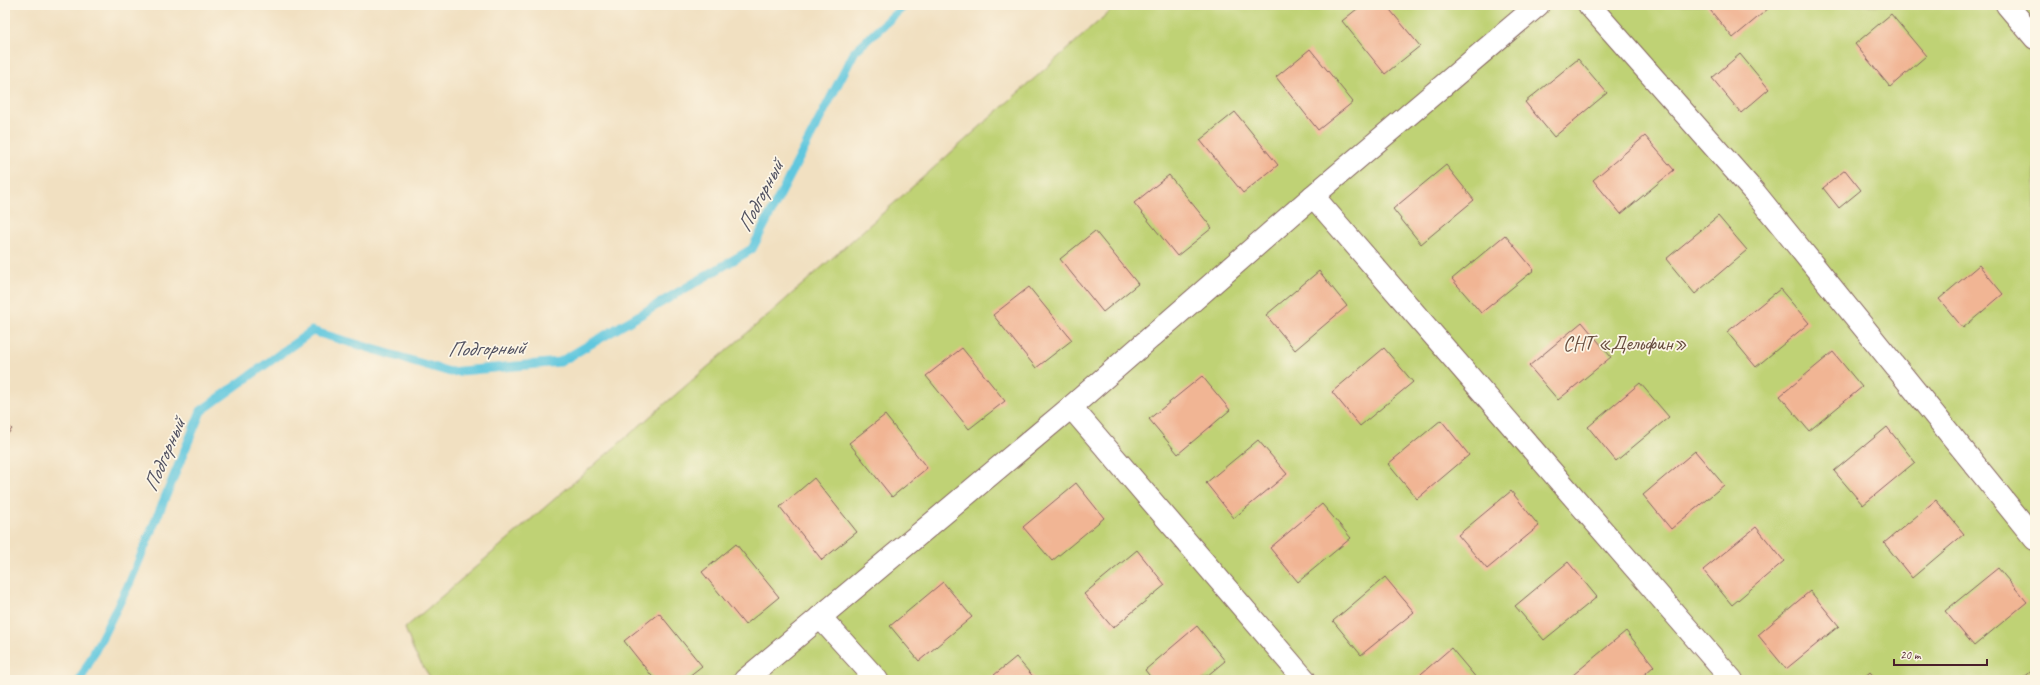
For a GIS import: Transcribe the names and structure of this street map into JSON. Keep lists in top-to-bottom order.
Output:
{
  "water": ["Подгорный"],
  "parks": ["СНТ «Дельфин»"],
  "scale_bar": "20 m"
}
